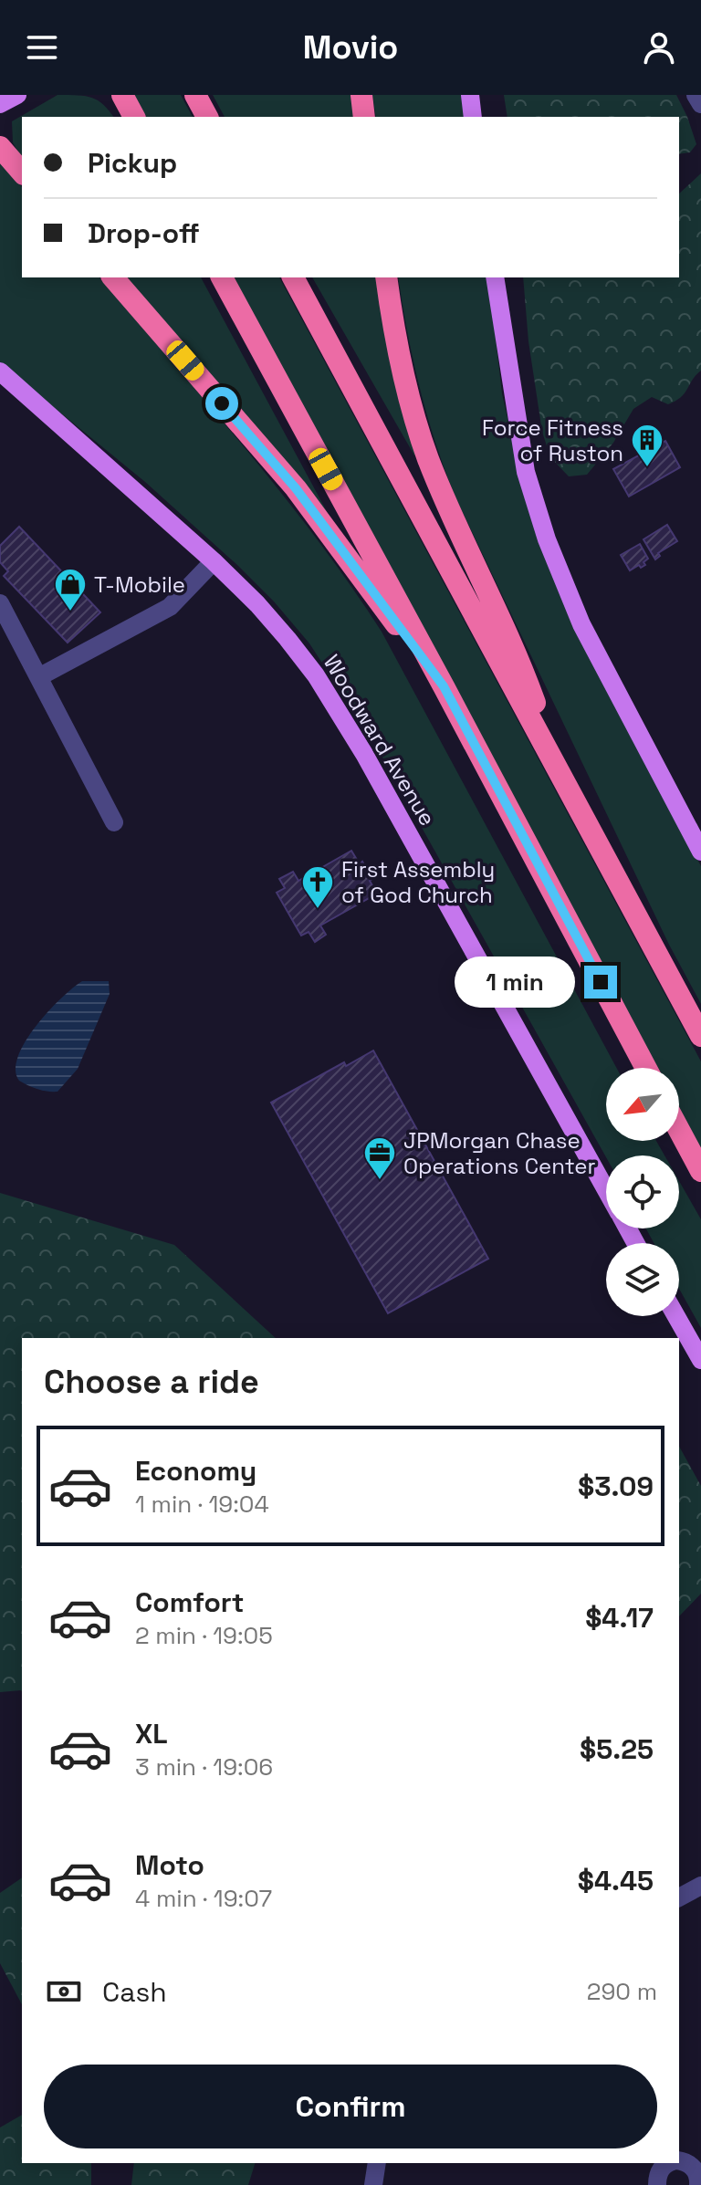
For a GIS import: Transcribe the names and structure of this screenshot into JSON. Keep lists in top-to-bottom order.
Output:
{
  "streets": {
    "main road": ["Woodward Avenue"]
  },
  "places": {
    "building": ["Force Fitness of Ruston"],
    "shop": ["T-Mobile"],
    "church": ["First Assembly of God Church"],
    "office": ["JPMorgan Chase Operations Center"]
  },
  "north": "bottom left",
  "page": {
    "header": "Movio",
    "banner": ["Pickup", "Drop-off"],
    "bubble": "1 min",
    "heading": "Choose a ride",
    "list": [
      {
        "name": "Economy",
        "note": "1 min · 19:04",
        "value": "$3.09"
      },
      {
        "name": "Comfort",
        "note": "2 min · 19:05",
        "value": "$4.17"
      },
      {
        "name": "XL",
        "note": "3 min · 19:06",
        "value": "$5.25"
      },
      {
        "name": "Moto",
        "note": "4 min · 19:07",
        "value": "$4.45"
      }
    ],
    "pay": ["Cash", "290 m"],
    "buttons": "Confirm"
  }
}
